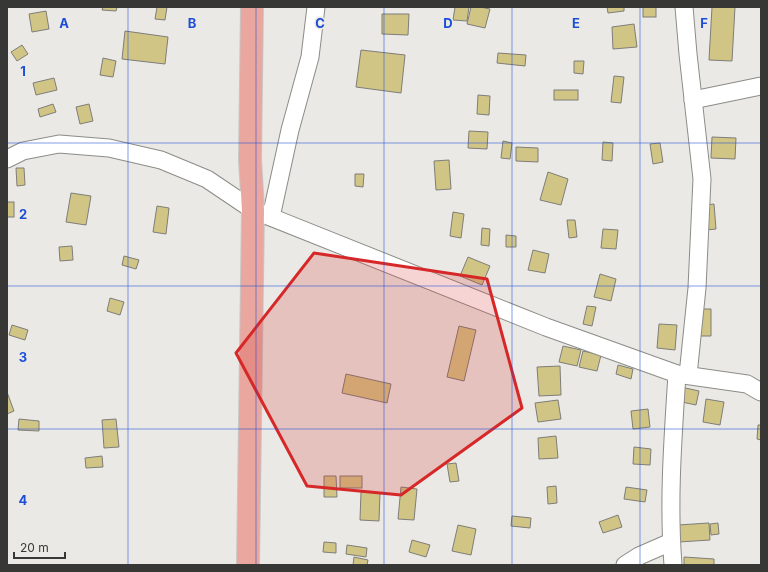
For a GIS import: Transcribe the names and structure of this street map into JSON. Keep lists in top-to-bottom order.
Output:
{
  "scale_bar": "20 m",
  "grid": {
    "columns": [
      "A",
      "B",
      "C",
      "D",
      "E",
      "F"
    ],
    "rows": [
      "1",
      "2",
      "3",
      "4"
    ]
  }
}
